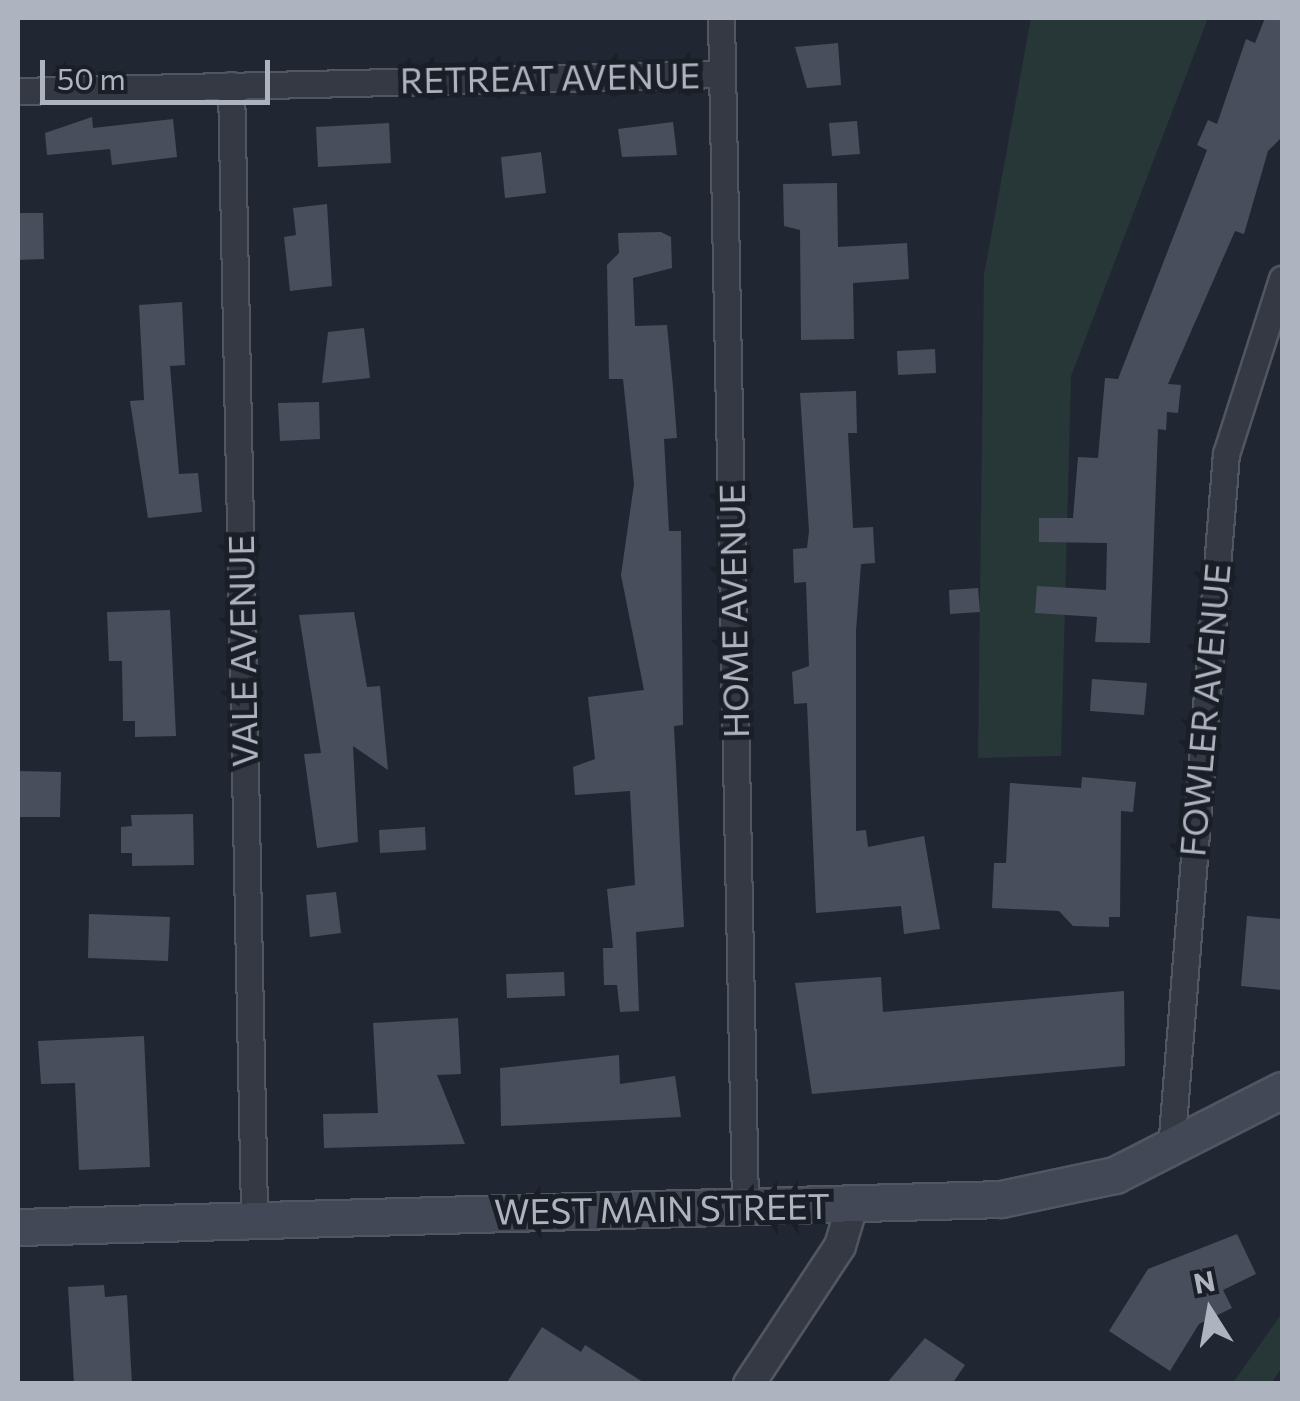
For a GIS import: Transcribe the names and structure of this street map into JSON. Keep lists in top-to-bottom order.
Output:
{
  "streets": {
    "main road": ["WEST MAIN STREET"],
    "street": [
      "RETREAT AVENUE",
      "HOME AVENUE",
      "VALE AVENUE",
      "FOWLER AVENUE"
    ]
  },
  "crossings": [
    ["RETREAT AVENUE", "HOME AVENUE"],
    ["RETREAT AVENUE", "VALE AVENUE"],
    ["HOME AVENUE", "WEST MAIN STREET"],
    ["VALE AVENUE", "WEST MAIN STREET"],
    ["FOWLER AVENUE", "WEST MAIN STREET"]
  ],
  "scale_bar": "50 m",
  "north": "top"
}
